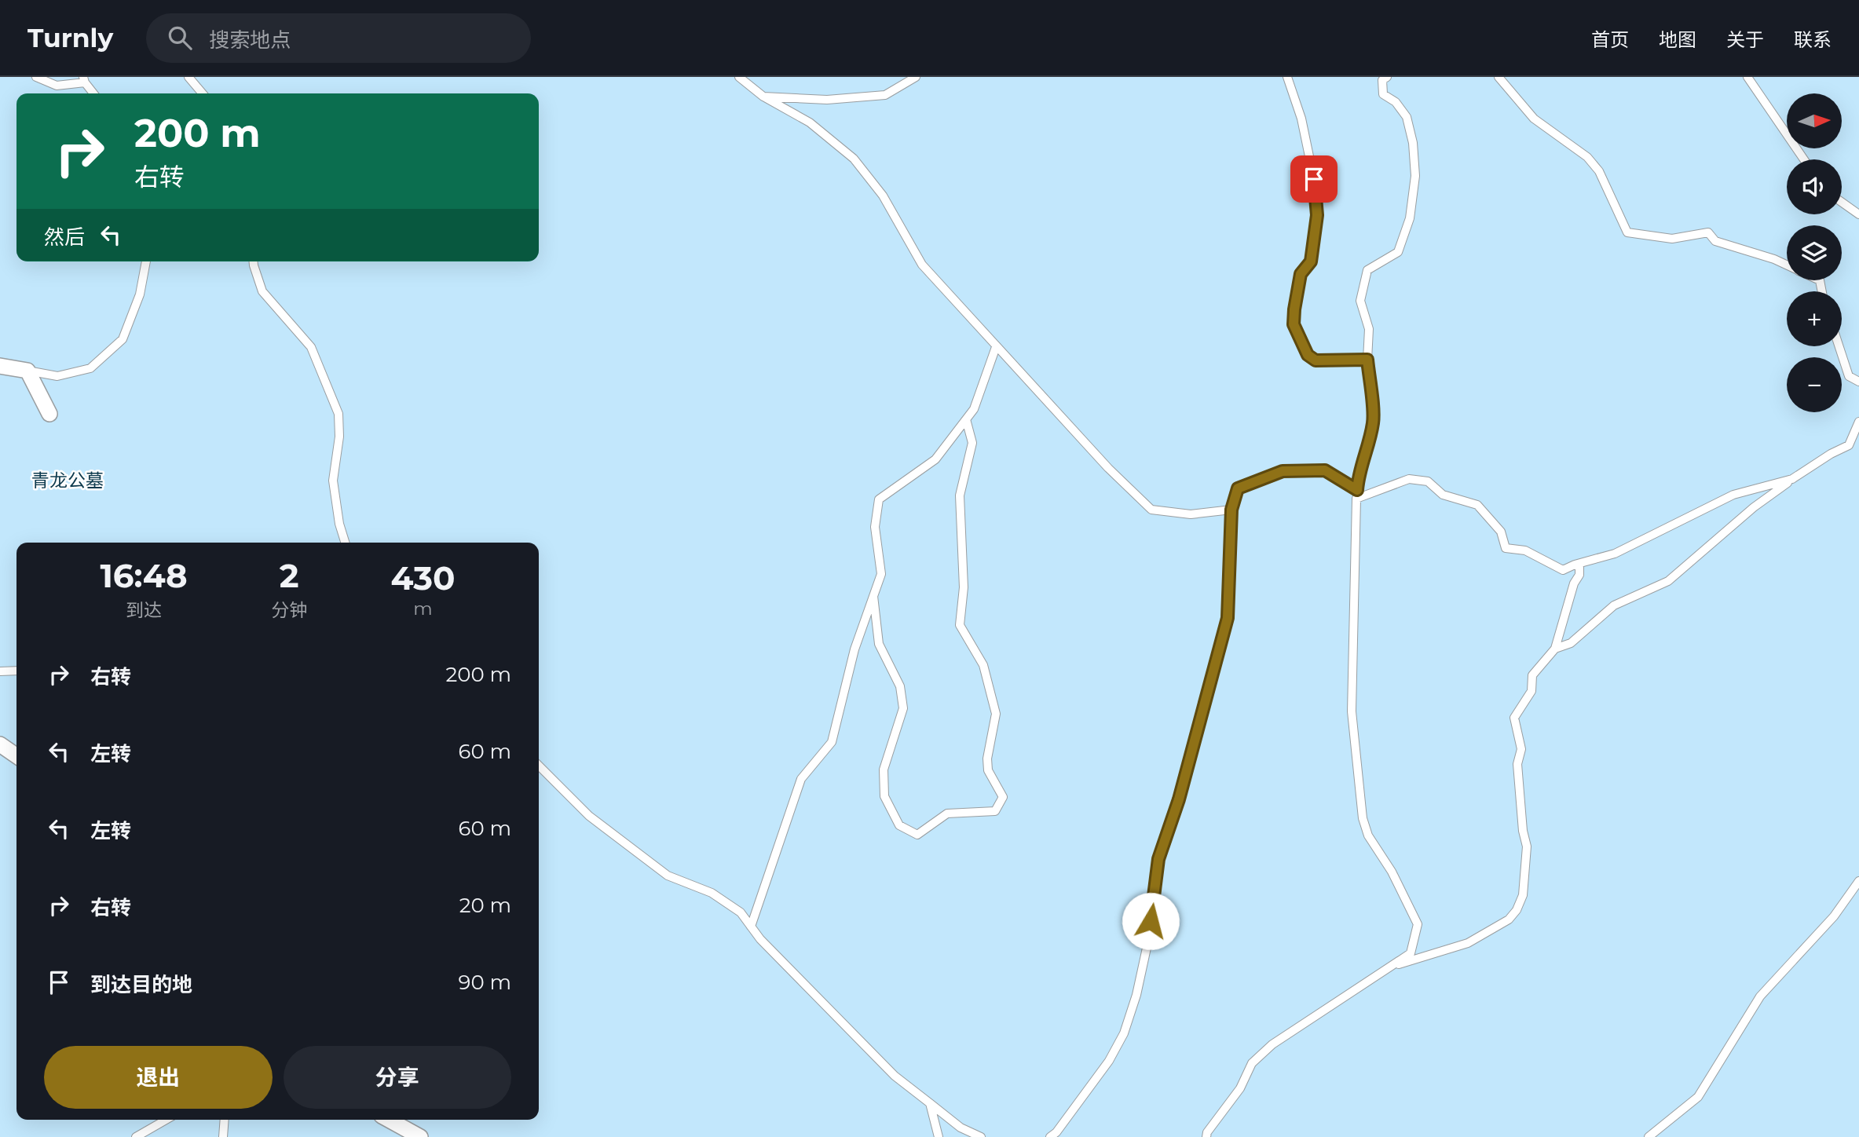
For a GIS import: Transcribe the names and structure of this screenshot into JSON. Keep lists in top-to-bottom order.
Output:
{
  "parks": ["青龙公墓"],
  "north": "right",
  "page": {
    "header": "Turnly",
    "search": "搜索地点",
    "nav": [
      "首页",
      "地图",
      "关于",
      "联系"
    ],
    "map_buttons": ["+", "−"],
    "turn": ["200 m", "右转"],
    "then": "然后",
    "eta": [
      "16:48",
      "到达",
      "2",
      "分钟",
      "430",
      "m"
    ],
    "list": [
      {
        "name": "右转",
        "value": "200 m"
      },
      {
        "name": "左转",
        "value": "60 m"
      },
      {
        "name": "左转",
        "value": "60 m"
      },
      {
        "name": "右转",
        "value": "20 m"
      },
      {
        "name": "到达目的地",
        "value": "90 m"
      }
    ],
    "buttons": ["退出", "分享"]
  }
}
